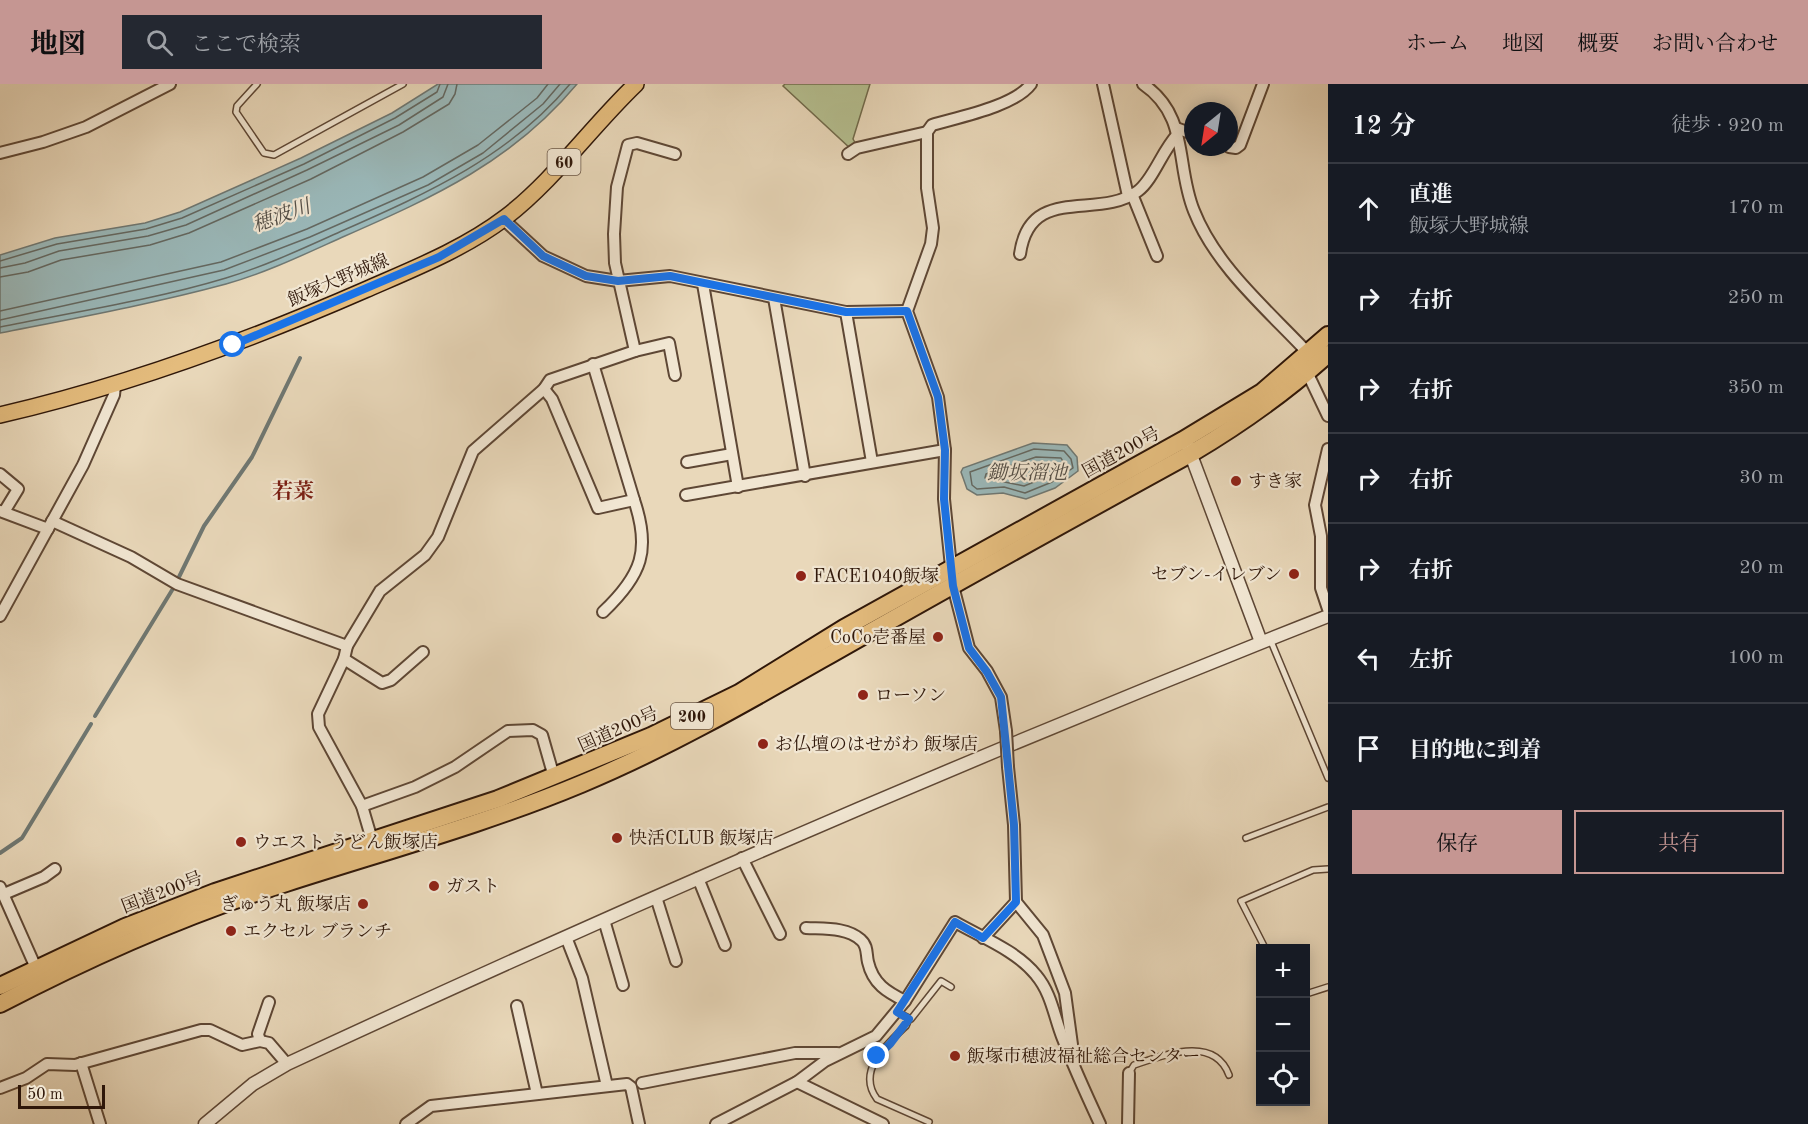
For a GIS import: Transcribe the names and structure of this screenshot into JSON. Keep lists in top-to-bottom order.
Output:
{
  "streets": {
    "highway": ["国道200号", "200"],
    "main road": ["60", "飯塚大野城線"]
  },
  "districts": ["若菜"],
  "water": ["穂波川", "鋤坂溜池"],
  "places": [
    "すき家",
    "セブン-イレブン",
    "FACE1040飯塚",
    "CoCo壱番屋",
    "ローソン",
    "お仏壇のはせがわ 飯塚店",
    "快活CLUB 飯塚店",
    "ウエスト うどん飯塚店",
    "ガスト",
    "ぎゅう丸 飯塚店",
    "エクセル ブランチ",
    "飯塚市穂波福祉総合センター"
  ],
  "scale_bar": "50 m",
  "north": "bottom left",
  "page": {
    "header": "地図",
    "search": "ここで検索",
    "nav": [
      "ホーム",
      "地図",
      "概要",
      "お問い合わせ"
    ],
    "heading": ["12 分", "徒歩 · 920 m"],
    "list": [
      ["直進", "飯塚大野城線", "170 m"],
      ["右折", "250 m"],
      ["右折", "350 m"],
      ["右折", "30 m"],
      ["右折", "20 m"],
      ["左折", "100 m"],
      "目的地に到着"
    ],
    "buttons": ["保存", "共有"],
    "map_buttons": ["+", "−"],
    "scale": "50 m"
  }
}
